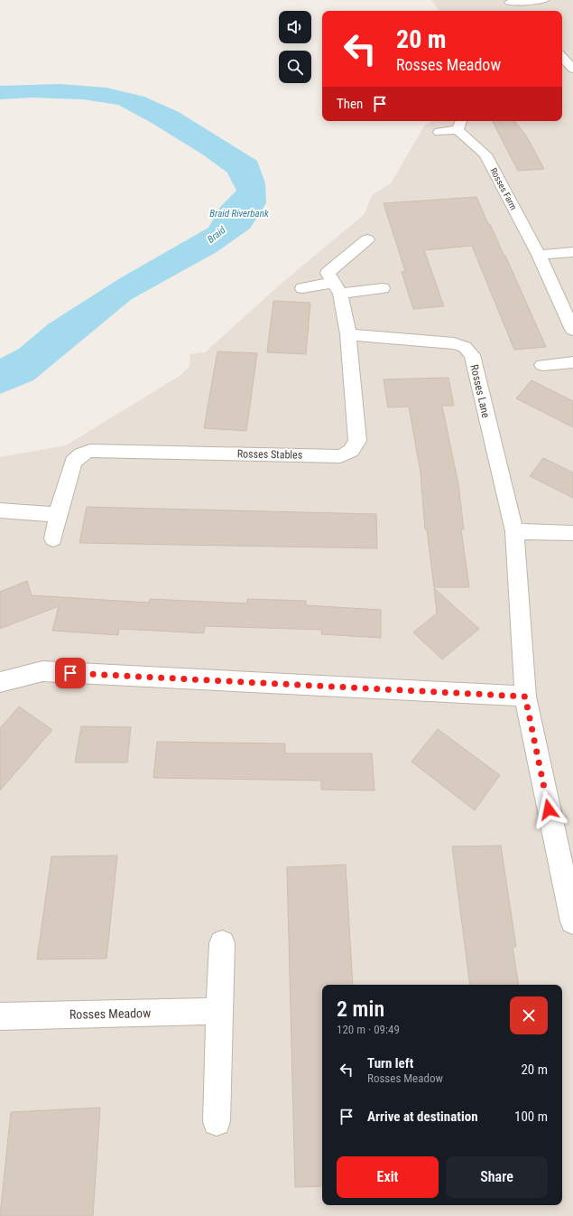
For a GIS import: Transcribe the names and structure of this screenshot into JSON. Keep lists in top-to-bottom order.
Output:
{
  "streets": {
    "street": [
      "Rosses Farm",
      "Rosses Lane",
      "Rosses Stables",
      "Rosses Meadow"
    ]
  },
  "crossings": [
    ["Rosses Lane", "Rosses Stables"]
  ],
  "water": ["Braid Riverbank", "Braid"],
  "page": {
    "turn": ["20 m", "Rosses Meadow"],
    "then": "Then",
    "heading": ["2 min", "120 m · 09:49"],
    "list": [
      {
        "name": "Turn left",
        "note": "Rosses Meadow",
        "value": "20 m"
      },
      {
        "name": "Arrive at destination",
        "value": "100 m"
      }
    ],
    "buttons": ["Exit", "Share"]
  }
}
